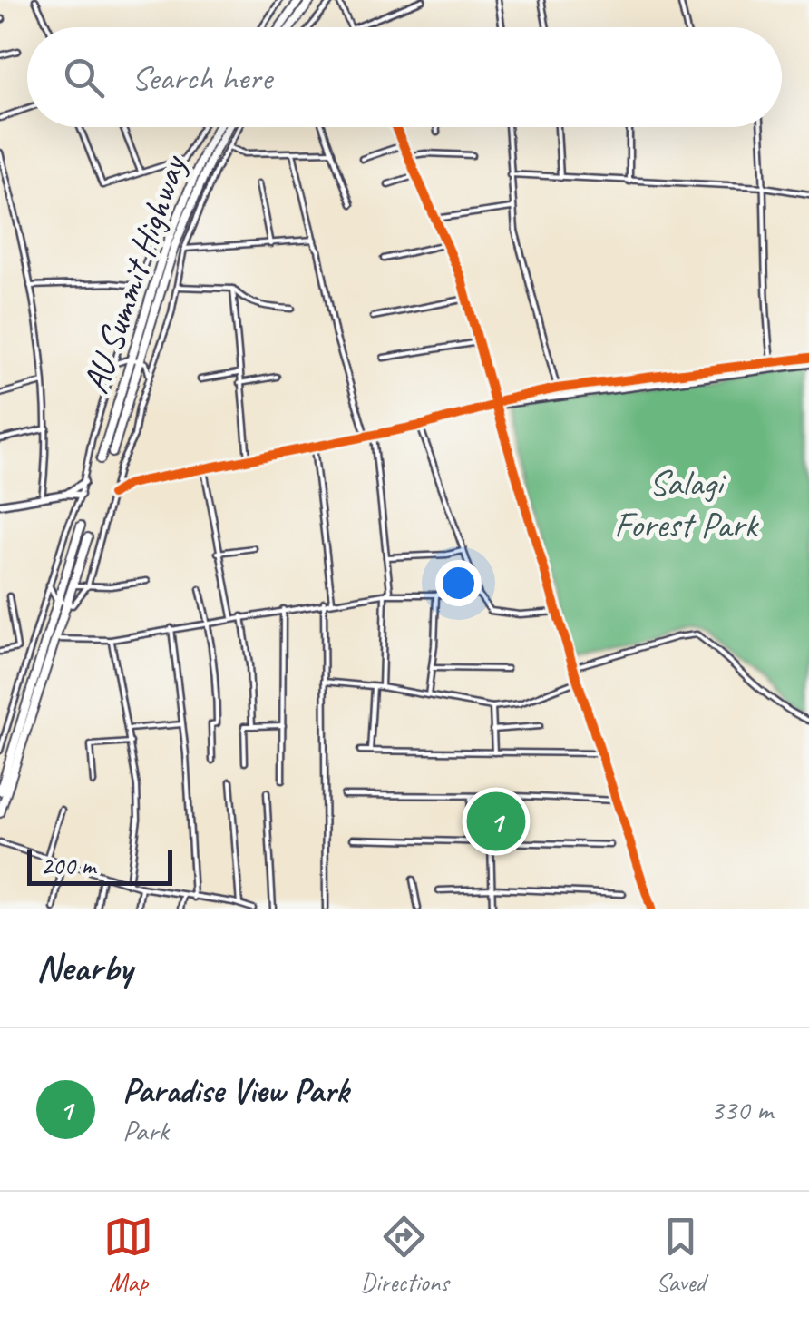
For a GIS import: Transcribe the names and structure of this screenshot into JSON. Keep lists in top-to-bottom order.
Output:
{
  "streets": {
    "main road": ["AU Summit Highway"]
  },
  "parks": ["Salagi Forest Park"],
  "scale_bar": "200 m",
  "page": {
    "search": "Search here",
    "pins": "1",
    "scale": "200 m",
    "heading": "Nearby",
    "list": [
      {
        "mark": "1",
        "name": "Paradise View Park",
        "note": "Park",
        "value": "330 m"
      }
    ],
    "nav": ["Map", "Directions", "Saved"]
  }
}
